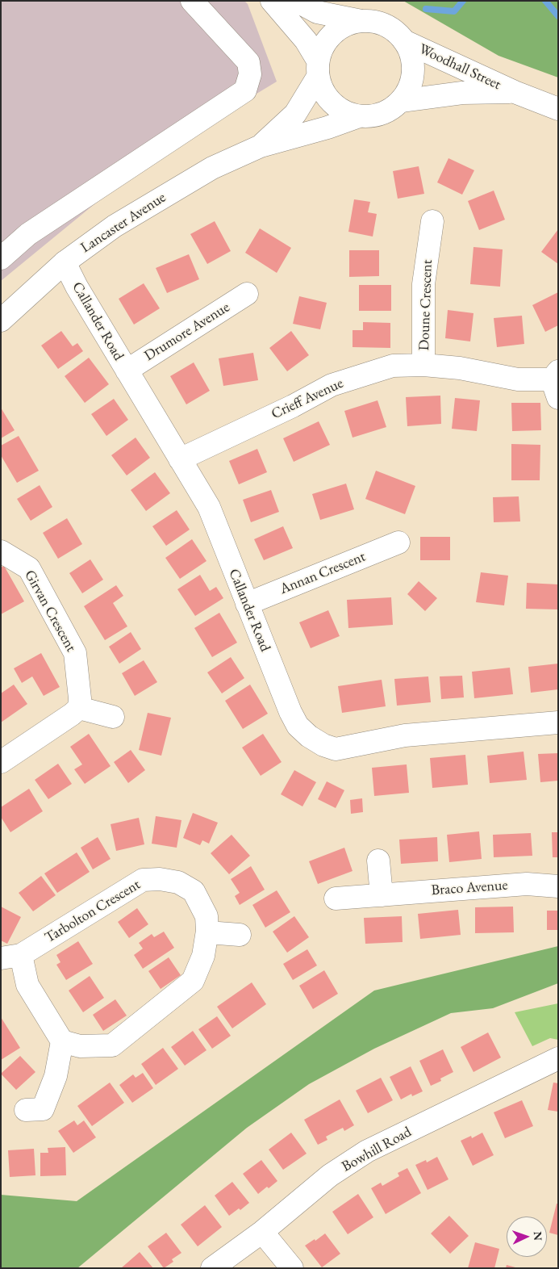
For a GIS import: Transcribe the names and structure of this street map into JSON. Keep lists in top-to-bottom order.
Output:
{
  "streets": {
    "street": [
      "Woodhall Street",
      "Lancaster Avenue",
      "Doune Crescent",
      "Callander Road",
      "Drumore Avenue",
      "Crieff Avenue",
      "Annan Crescent",
      "Girvan Crescent",
      "Braco Avenue",
      "Tarbolton Crescent",
      "Bowhill Road"
    ]
  },
  "crossings": [
    ["Woodhall Street", "Lancaster Avenue"],
    ["Lancaster Avenue", "Callander Road"],
    ["Doune Crescent", "Crieff Avenue"],
    ["Callander Road", "Drumore Avenue"],
    ["Callander Road", "Crieff Avenue"],
    ["Callander Road", "Annan Crescent"]
  ],
  "north": "right"
}
